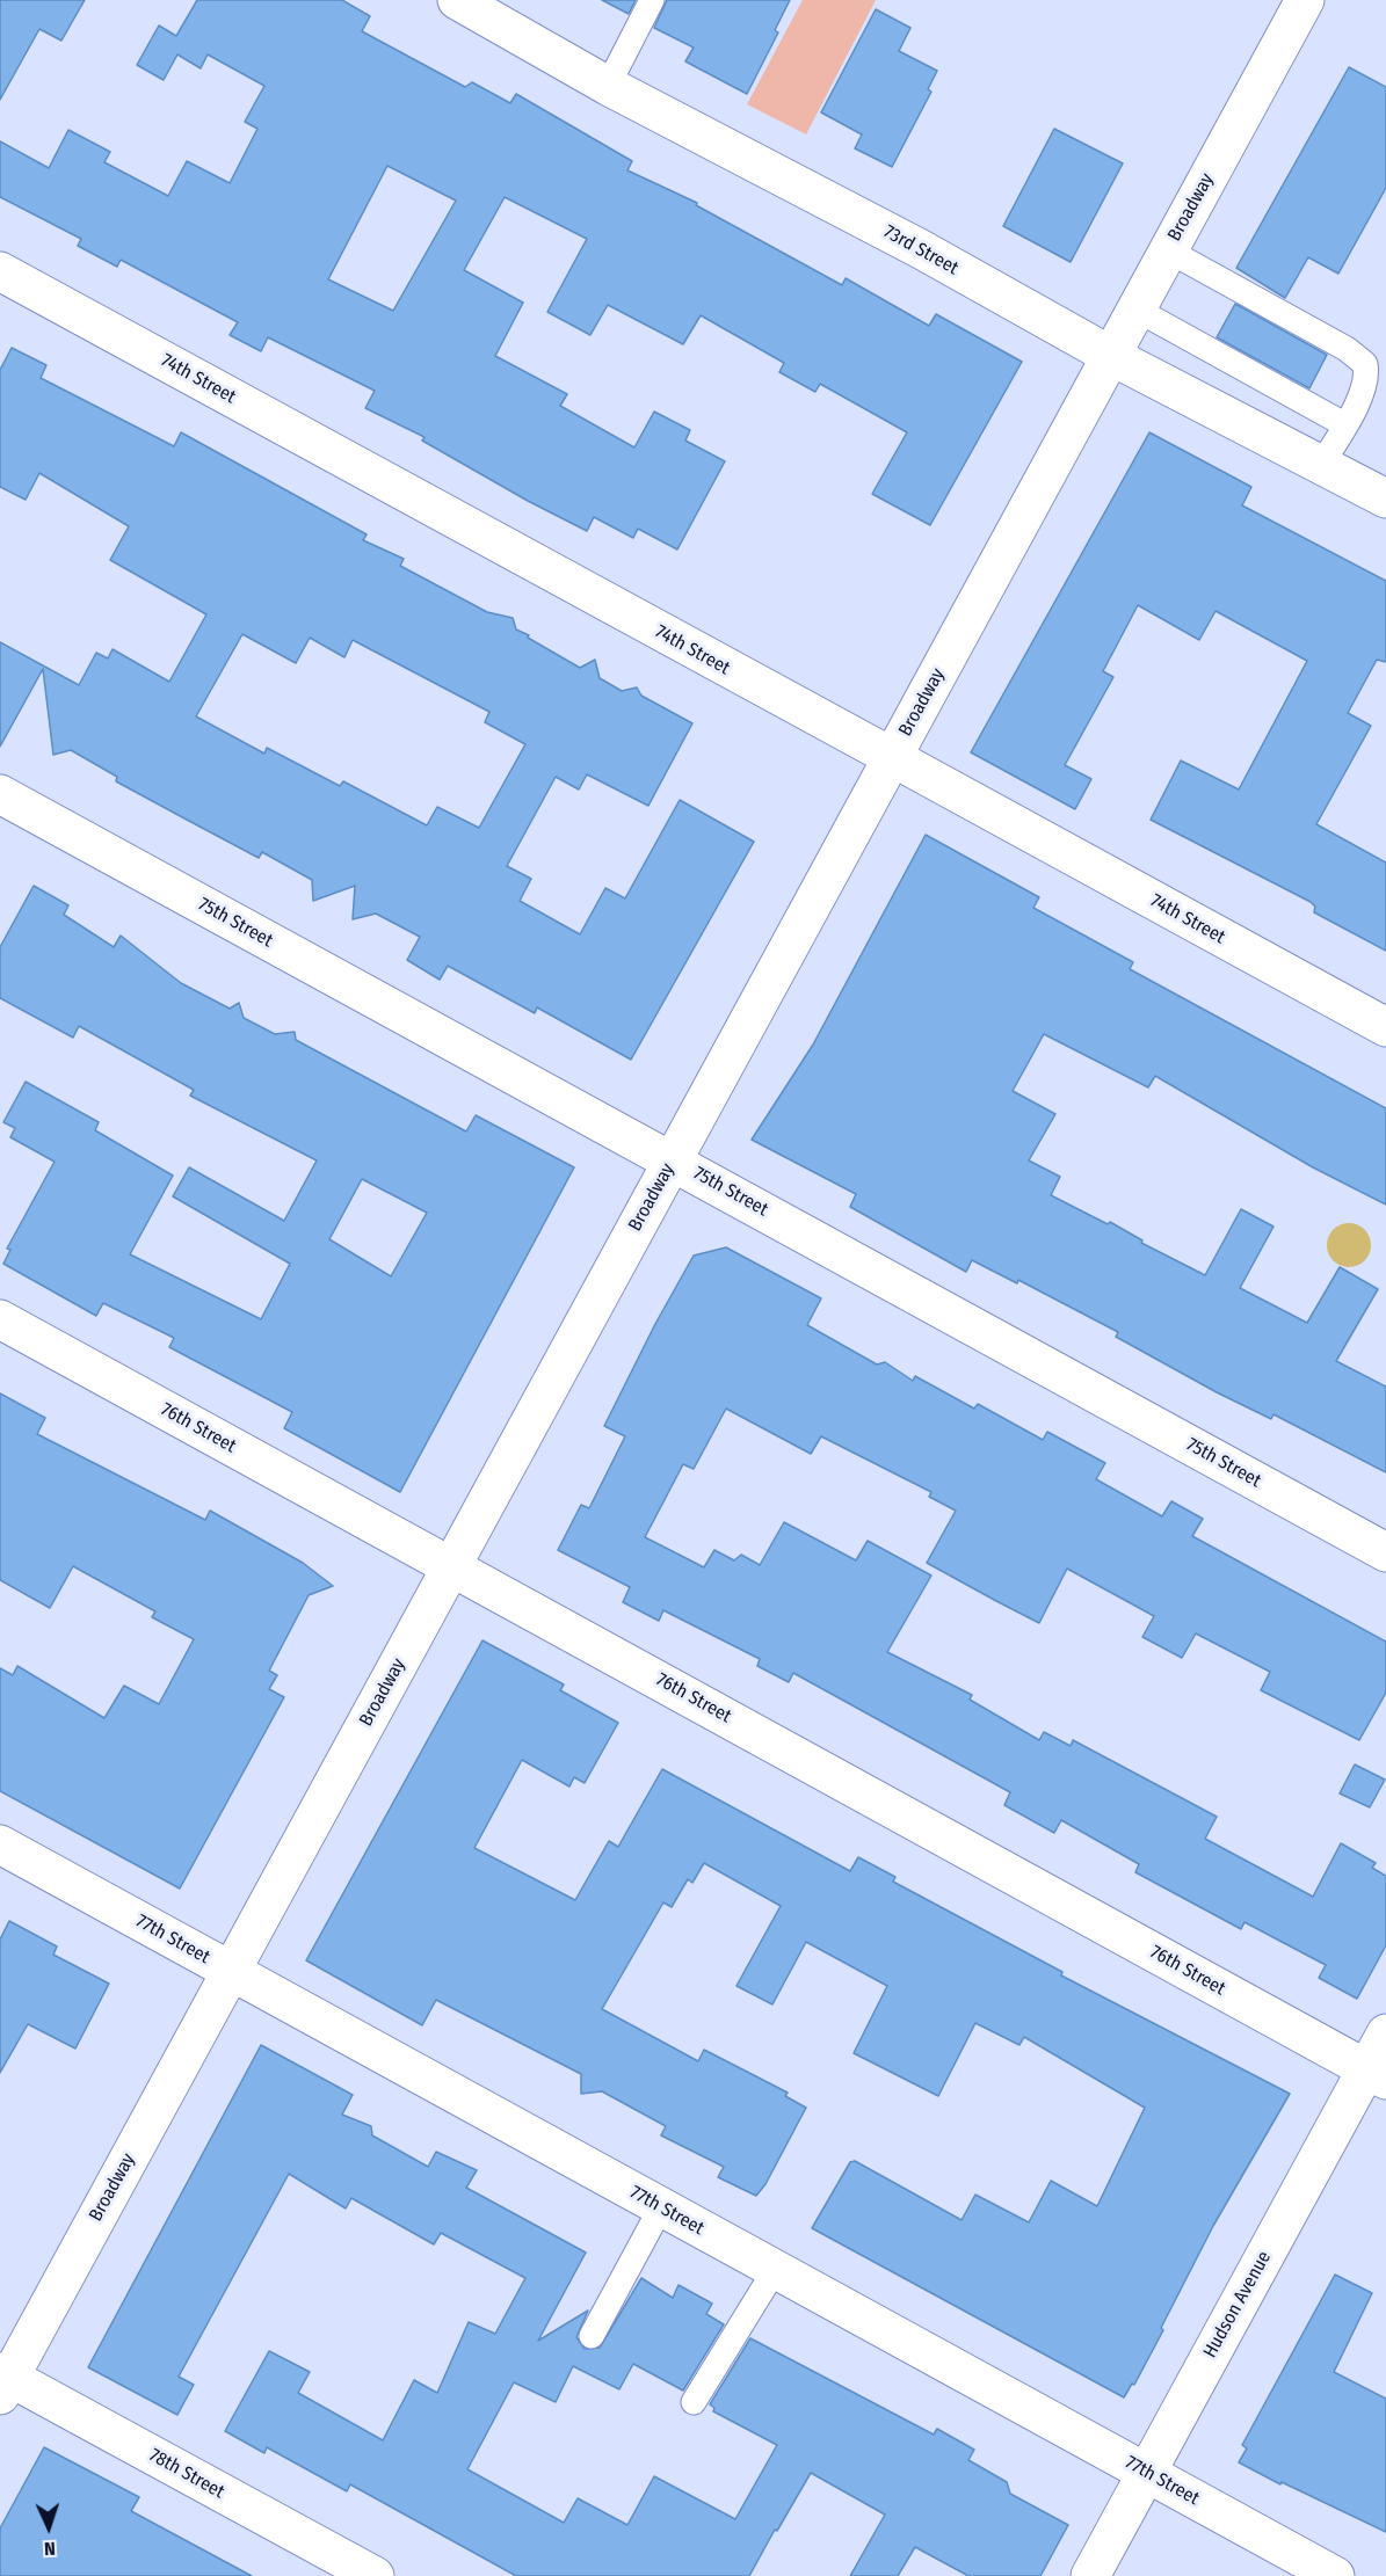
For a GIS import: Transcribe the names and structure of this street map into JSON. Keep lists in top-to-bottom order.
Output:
{
  "streets": {
    "street": [
      "Broadway",
      "73rd Street",
      "74th Street",
      "75th Street",
      "76th Street",
      "77th Street",
      "Hudson Avenue",
      "78th Street"
    ]
  },
  "crossings": [
    ["Broadway", "73rd Street"],
    ["Broadway", "74th Street"],
    ["Broadway", "75th Street"],
    ["Broadway", "76th Street"],
    ["Broadway", "77th Street"],
    ["Broadway", "78th Street"],
    ["76th Street", "Hudson Avenue"],
    ["77th Street", "Hudson Avenue"]
  ],
  "north": "bottom"
}
